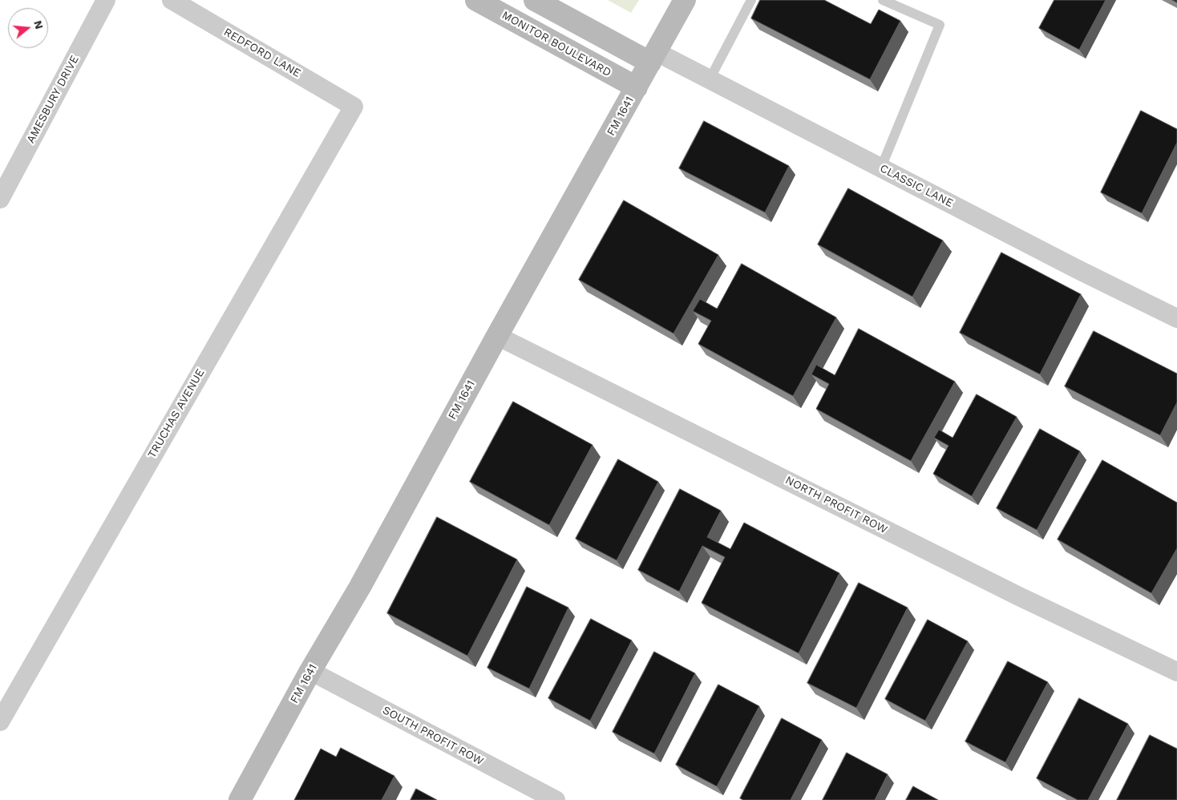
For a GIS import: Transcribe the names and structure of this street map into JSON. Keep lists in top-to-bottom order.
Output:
{
  "streets": {
    "main road": ["MONITOR BOULEVARD", "FM 1641"],
    "street": [
      "REDFORD LANE",
      "AMESBURY DRIVE",
      "CLASSIC LANE",
      "TRUCHAS AVENUE",
      "NORTH PROFIT ROW",
      "SOUTH PROFIT ROW"
    ]
  },
  "crossings": [
    ["MONITOR BOULEVARD", "FM 1641"],
    ["REDFORD LANE", "TRUCHAS AVENUE"],
    ["FM 1641", "CLASSIC LANE"],
    ["FM 1641", "NORTH PROFIT ROW"],
    ["FM 1641", "SOUTH PROFIT ROW"]
  ],
  "north": "right"
}
